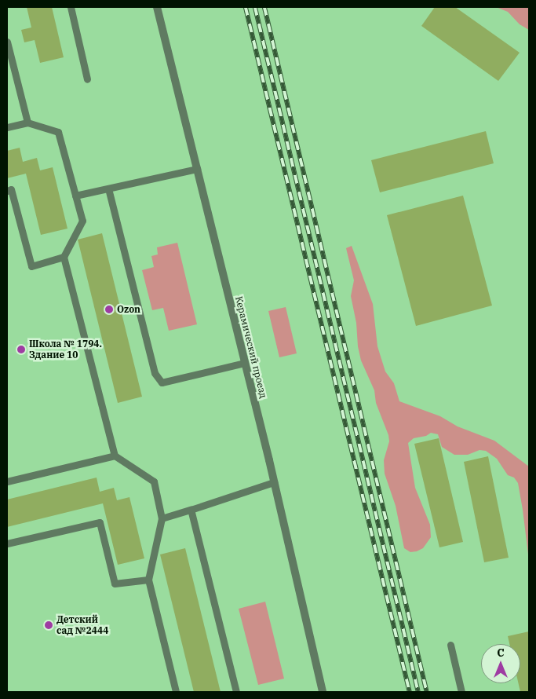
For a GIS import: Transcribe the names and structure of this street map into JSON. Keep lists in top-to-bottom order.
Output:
{
  "streets": {
    "street": ["Керамический проезд"]
  },
  "places": ["Ozon", "Школа № 1794. Здание 10", "Детский сад №2444"],
  "north": "top"
}
